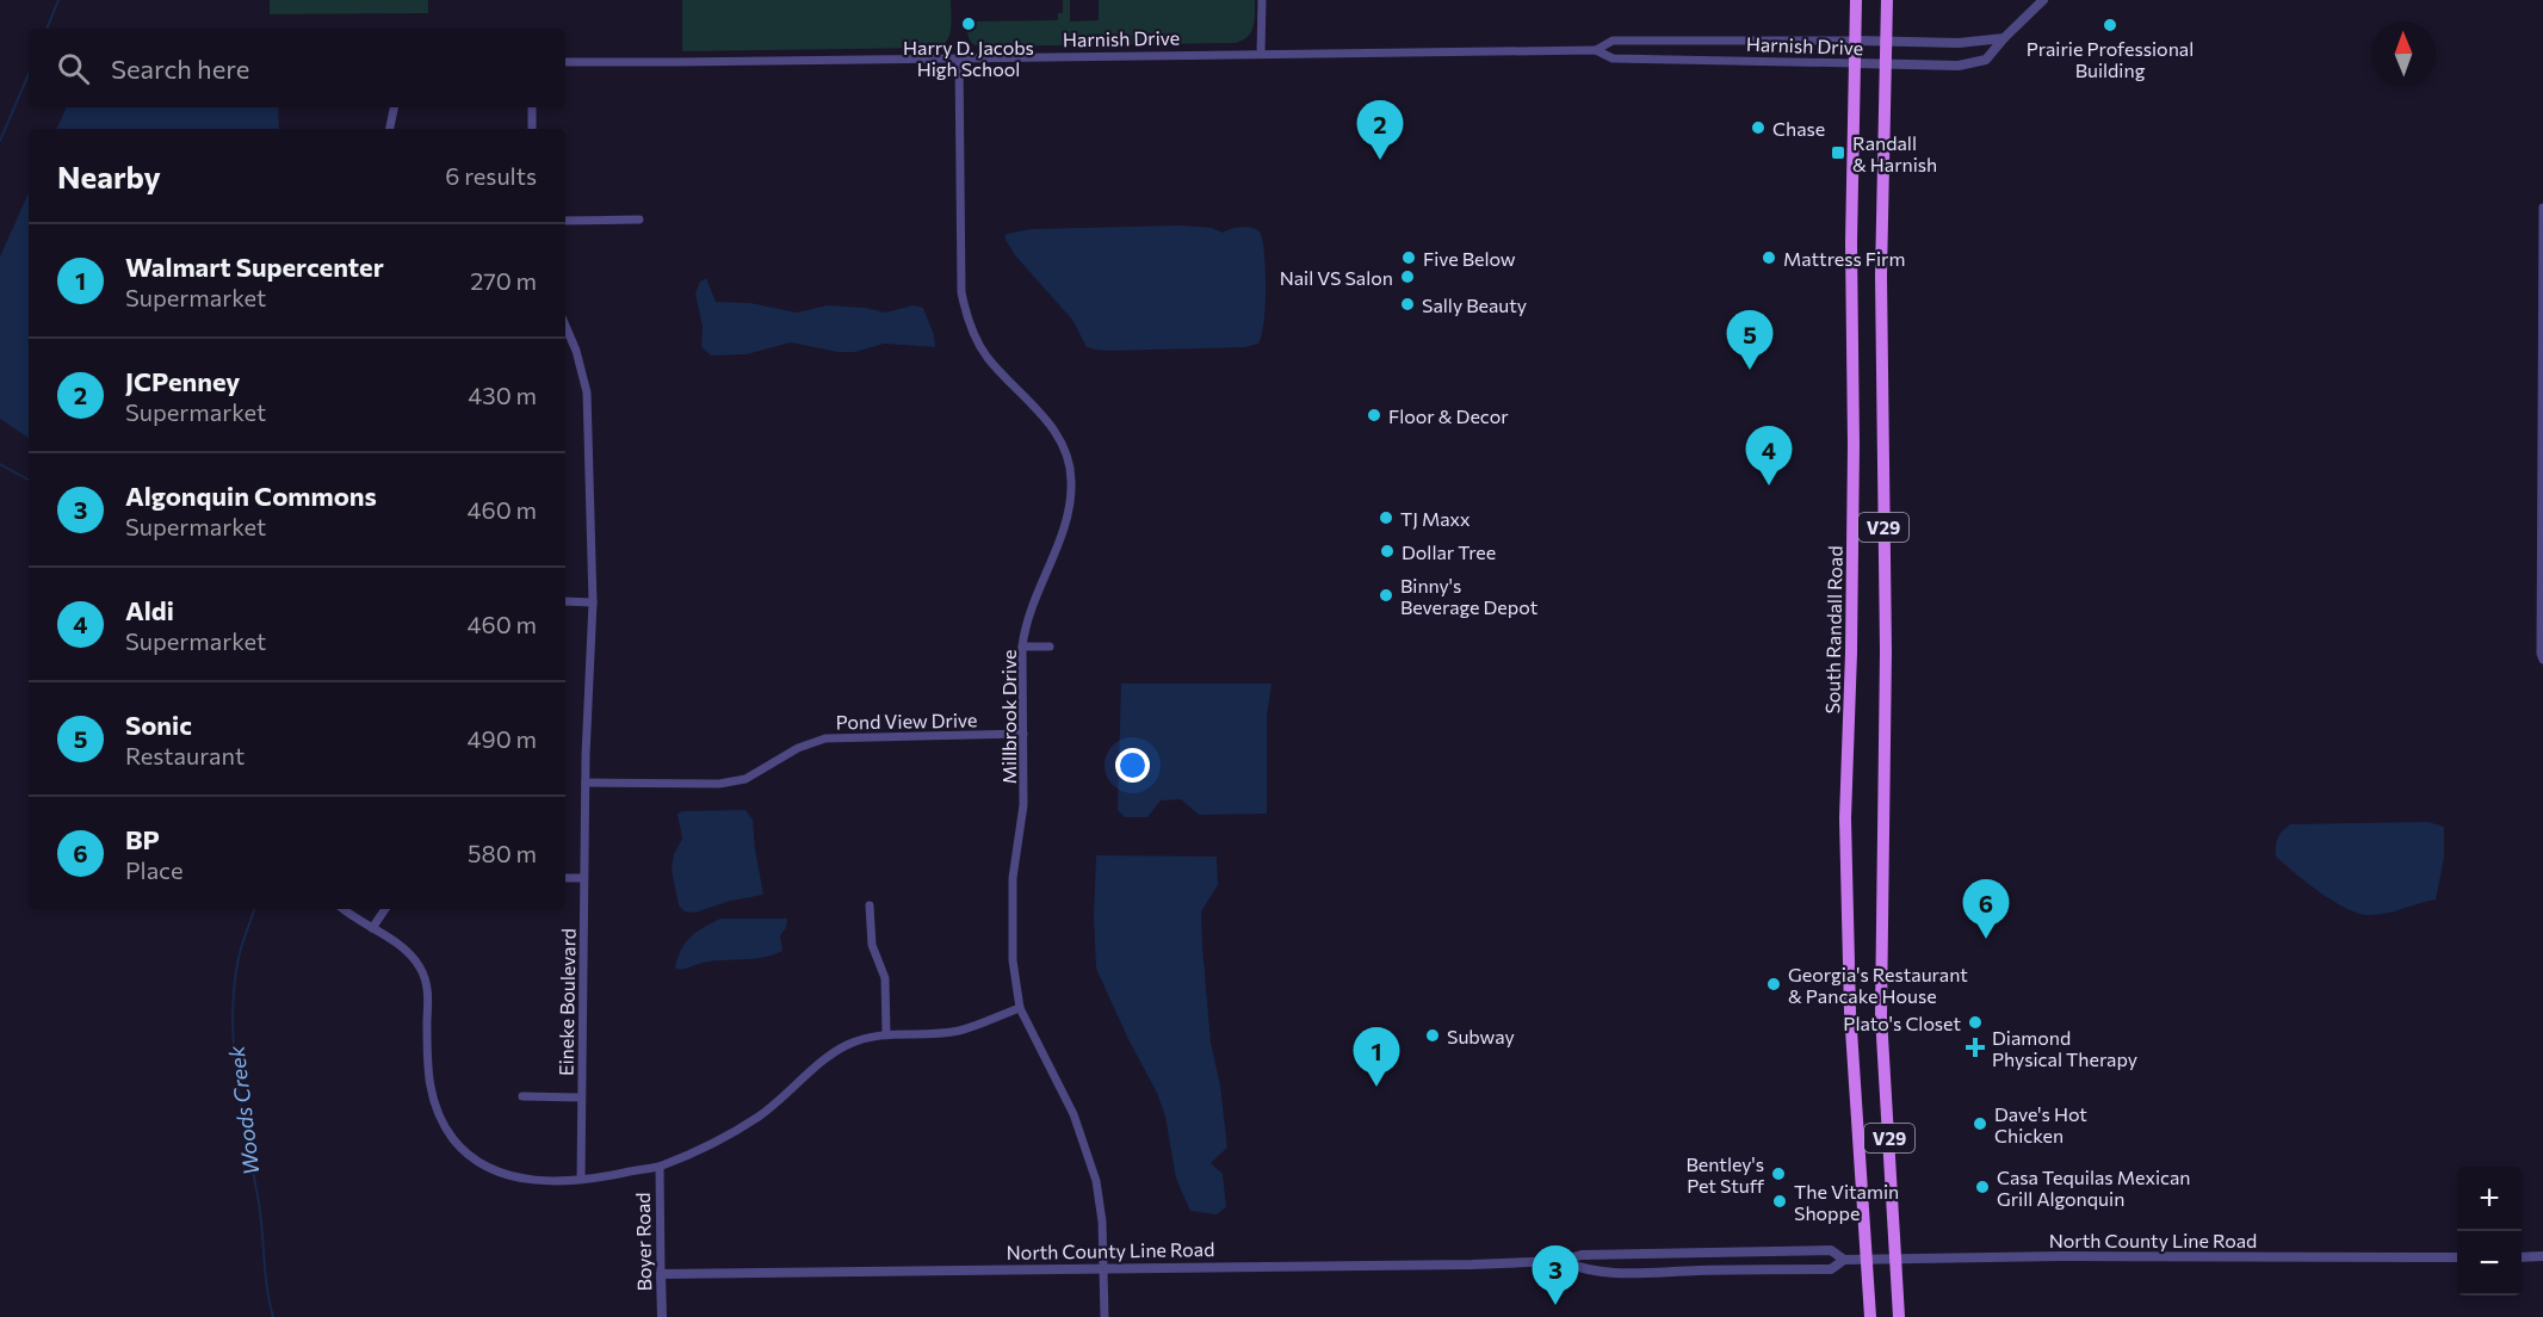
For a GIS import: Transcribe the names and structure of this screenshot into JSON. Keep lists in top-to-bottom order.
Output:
{
  "streets": {
    "main road": ["V29", "South Randall Road"],
    "street": [
      "Harnish Drive",
      "Millbrook Drive",
      "Pond View Drive",
      "Eineke Boulevard",
      "North County Line Road",
      "Boyer Road"
    ]
  },
  "crossings": [
    ["Harnish Drive", "V29"],
    ["Harnish Drive", "South Randall Road"],
    ["Harnish Drive", "Millbrook Drive"],
    ["V29", "North County Line Road"],
    ["South Randall Road", "North County Line Road"],
    ["Millbrook Drive", "Pond View Drive"],
    ["Millbrook Drive", "North County Line Road"],
    ["Pond View Drive", "Eineke Boulevard"],
    ["North County Line Road", "Boyer Road"]
  ],
  "water": ["Woods Creek"],
  "places": {
    "other": [
      "Harry D. Jacobs High School",
      "Prairie Professional Building",
      "Chase",
      "Five Below",
      "Mattress Firm",
      "Nail VS Salon",
      "Sally Beauty",
      "Floor & Decor",
      "TJ Maxx",
      "Dollar Tree",
      "Binny's Beverage Depot",
      "Georgia's Restaurant & Pancake House",
      "Plato's Closet",
      "Subway",
      "Dave's Hot Chicken",
      "Bentley's Pet Stuff",
      "Casa Tequilas Mexican Grill Algonquin",
      "The Vitamin Shoppe"
    ],
    "transit": ["Randall & Harnish"],
    "health": ["Diamond Physical Therapy"]
  },
  "north": "top",
  "page": {
    "search": "Search here",
    "pins": [
      "2",
      "5",
      "4",
      "6",
      "1",
      "3"
    ],
    "heading": ["Nearby", "6 results"],
    "list": [
      {
        "mark": "1",
        "name": "Walmart Supercenter",
        "note": "Supermarket",
        "value": "270 m"
      },
      {
        "mark": "2",
        "name": "JCPenney",
        "note": "Supermarket",
        "value": "430 m"
      },
      {
        "mark": "3",
        "name": "Algonquin Commons",
        "note": "Supermarket",
        "value": "460 m"
      },
      {
        "mark": "4",
        "name": "Aldi",
        "note": "Supermarket",
        "value": "460 m"
      },
      {
        "mark": "5",
        "name": "Sonic",
        "note": "Restaurant",
        "value": "490 m"
      },
      {
        "mark": "6",
        "name": "BP",
        "note": "Place",
        "value": "580 m"
      }
    ],
    "map_buttons": ["+", "−"]
  }
}
